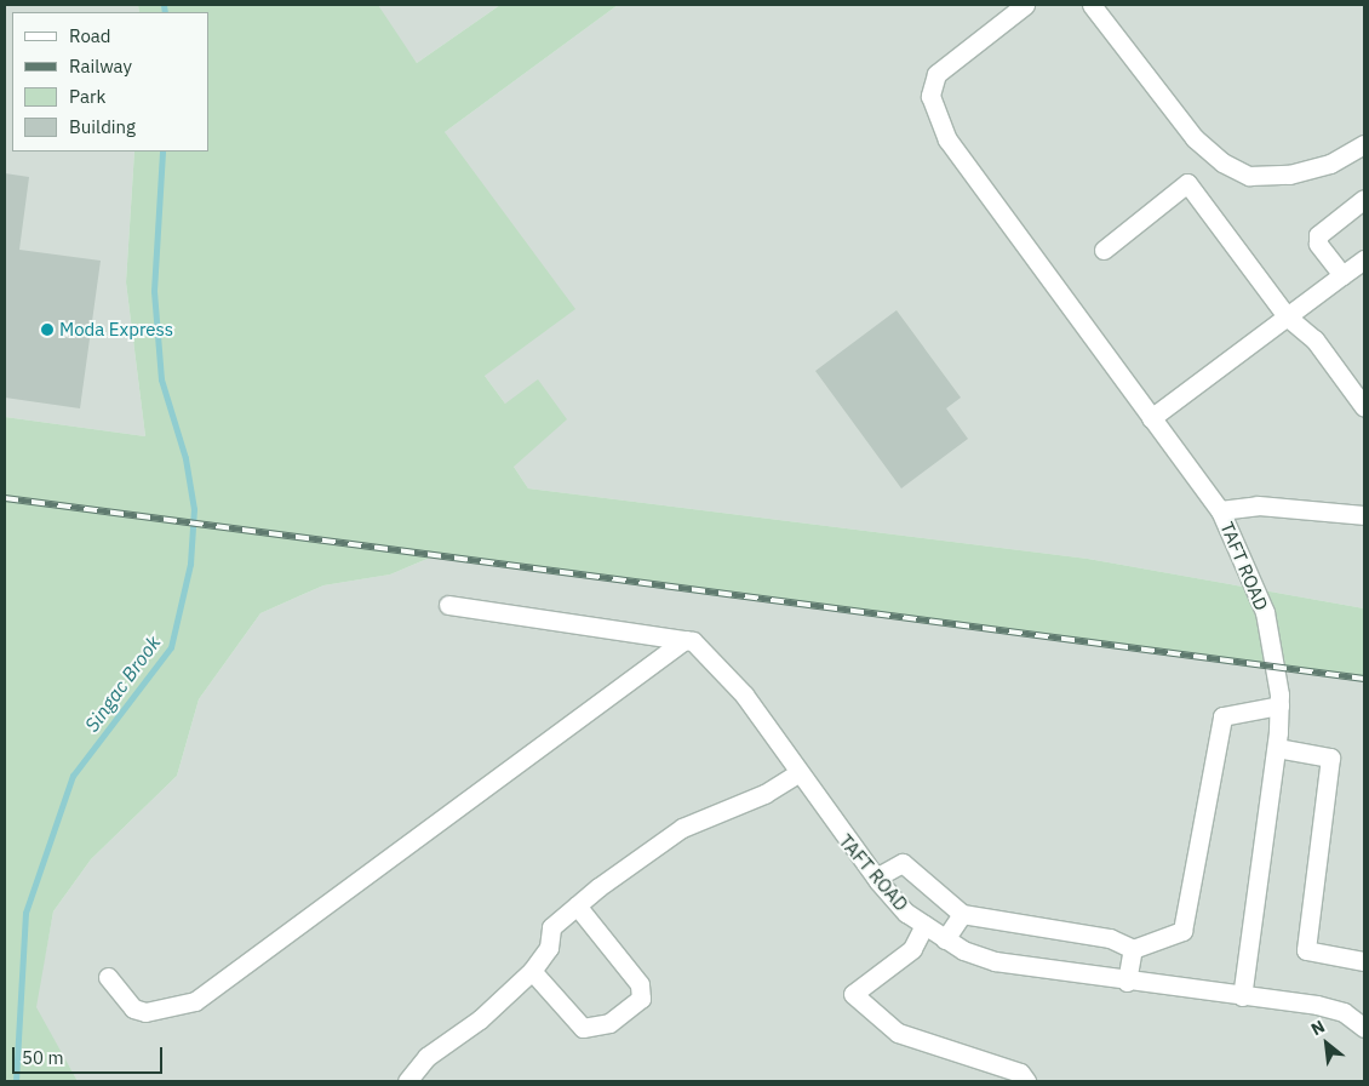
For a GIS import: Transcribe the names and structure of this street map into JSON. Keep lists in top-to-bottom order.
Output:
{
  "streets": {
    "street": ["TAFT ROAD"]
  },
  "water": ["Singac Brook"],
  "places": ["Moda Express"],
  "legend": [
    "Road",
    "Railway",
    "Park",
    "Building"
  ],
  "scale_bar": "50 m",
  "north": "top left"
}
